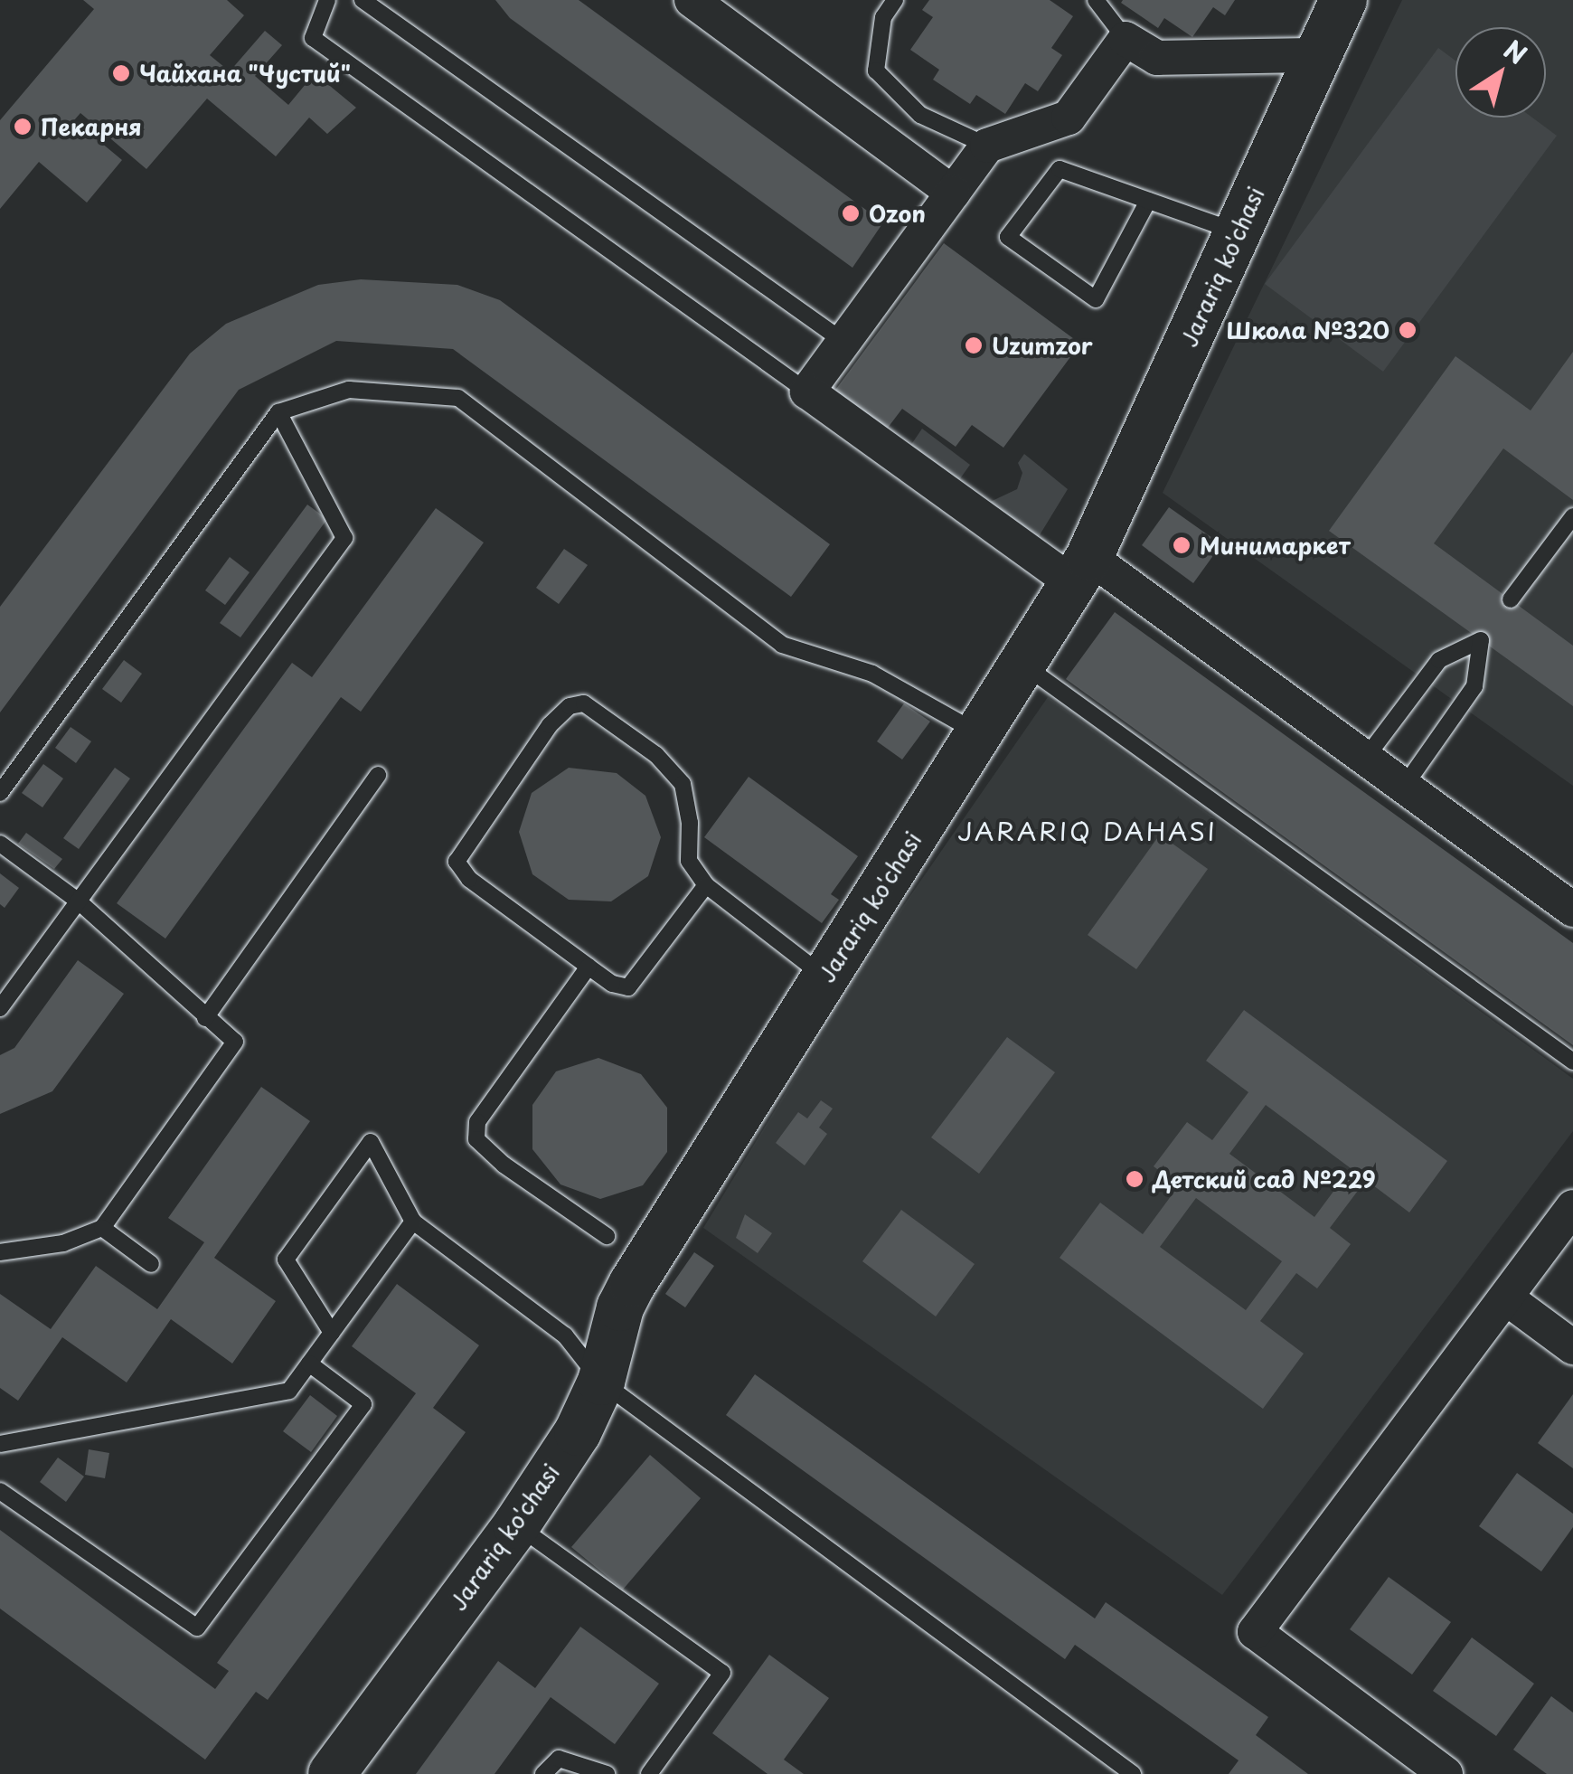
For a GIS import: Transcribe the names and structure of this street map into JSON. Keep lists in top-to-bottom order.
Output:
{
  "streets": {
    "street": ["Jarariq ko'chasi"]
  },
  "districts": ["JARARIQ DAHASI"],
  "places": [
    "Чайхана \"Чустий\"",
    "Пекарня",
    "Ozon",
    "Школа №320",
    "Uzumzor",
    "Минимаркет",
    "Детский сад №229"
  ],
  "north": "top right"
}
